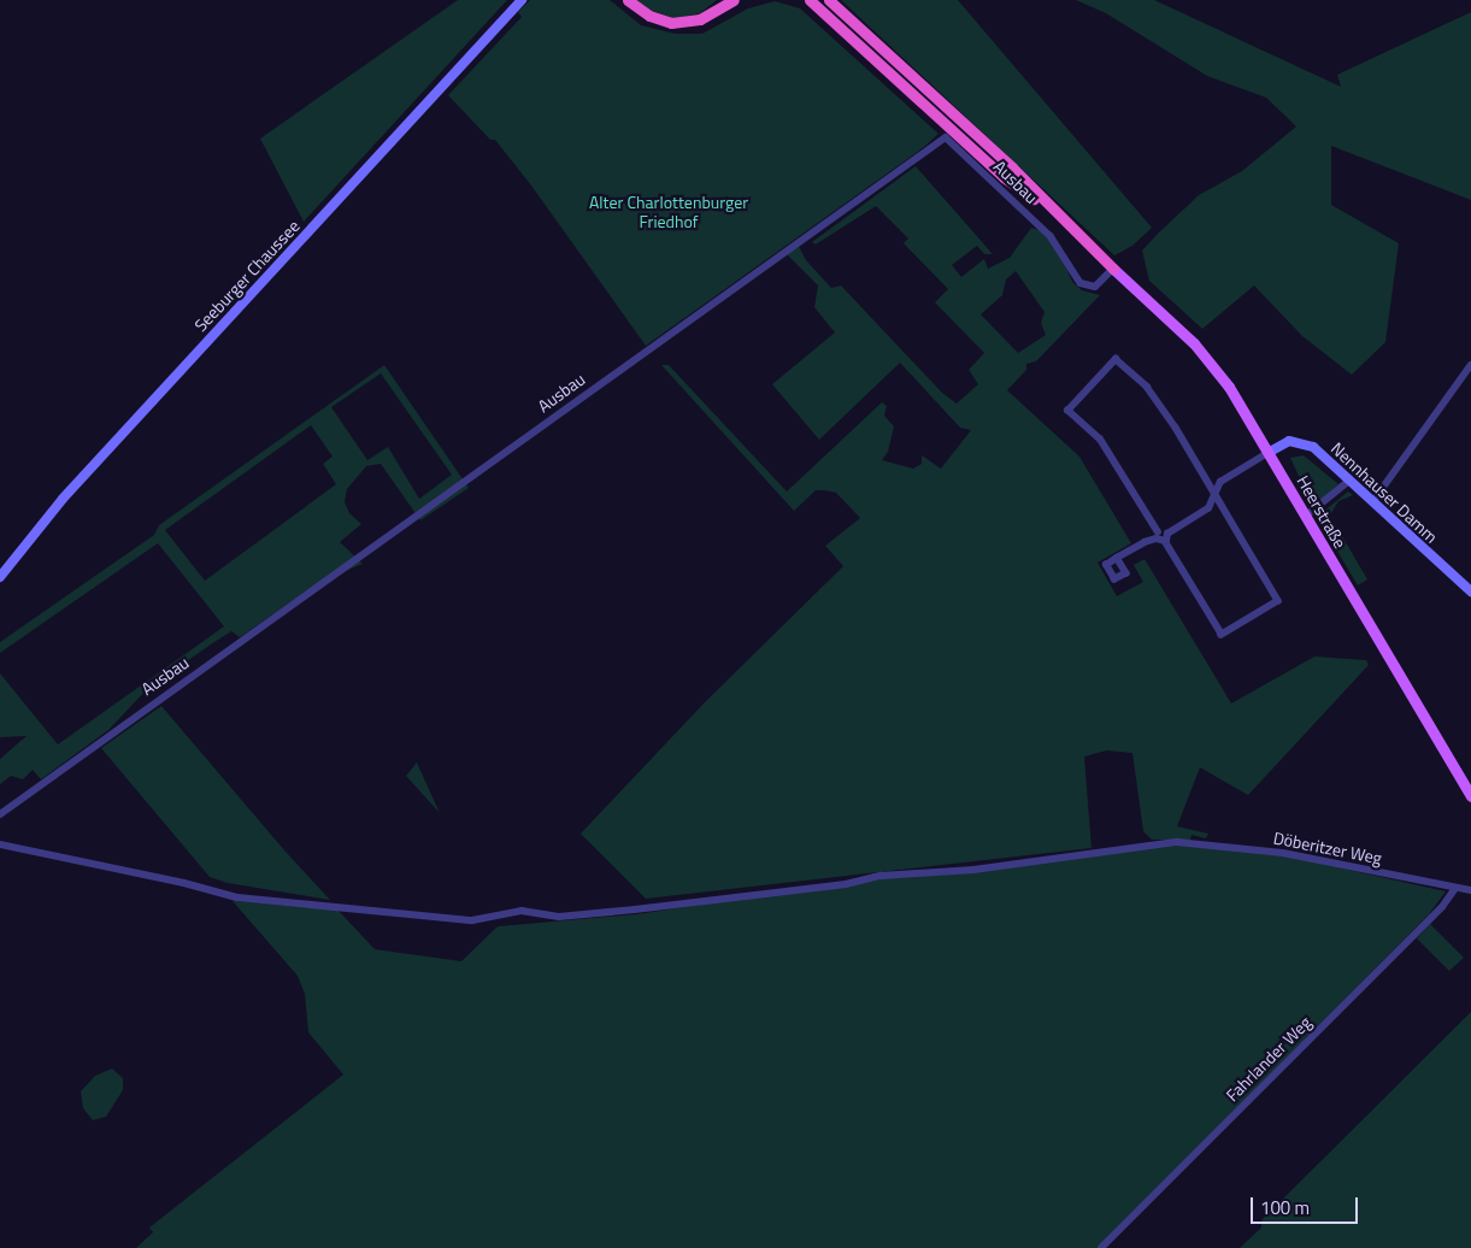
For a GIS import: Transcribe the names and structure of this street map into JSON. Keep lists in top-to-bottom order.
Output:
{
  "streets": {
    "main road": ["Seeburger Chaussee", "Nennhauser Damm", "Heerstraße"],
    "street": ["Ausbau", "Döberitzer Weg", "Fahrlander Weg"]
  },
  "crossings": [
    ["Ausbau", "Heerstraße"],
    ["Nennhauser Damm", "Heerstraße"],
    ["Döberitzer Weg", "Fahrlander Weg"]
  ],
  "parks": ["Alter Charlottenburger Friedhof"],
  "scale_bar": "100 m"
}
